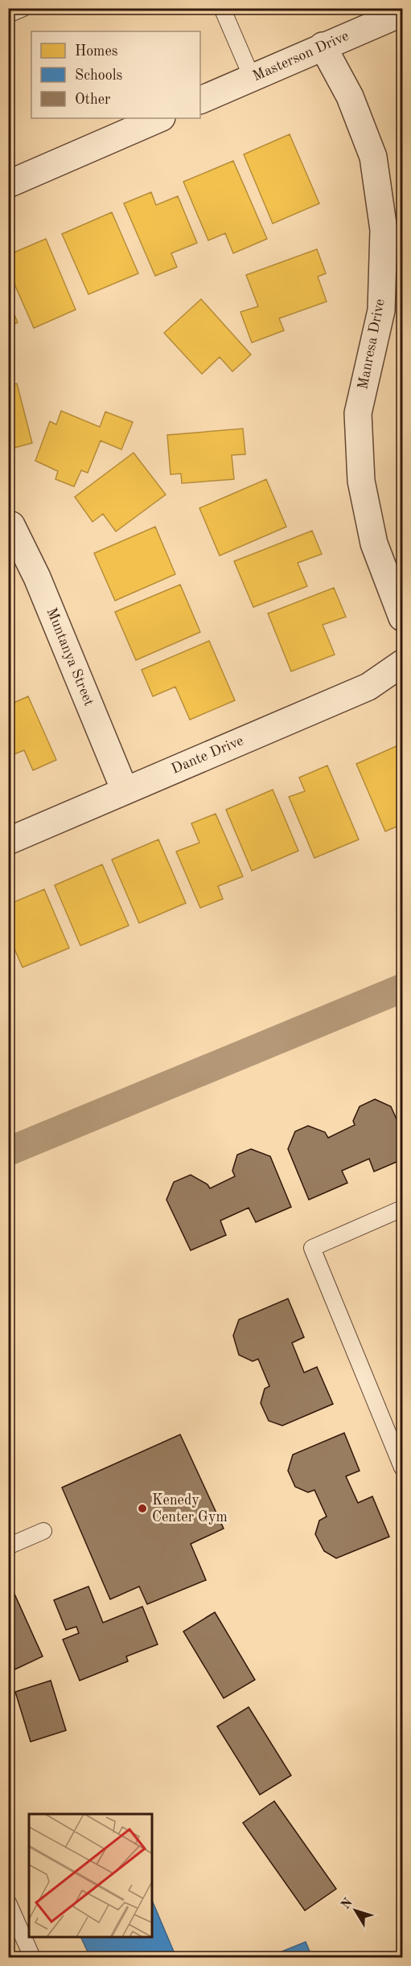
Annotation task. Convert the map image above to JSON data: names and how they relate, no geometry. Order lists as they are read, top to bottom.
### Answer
{
  "streets": {
    "street": [
      "Masterson Drive",
      "Manresa Drive",
      "Muntanya Street",
      "Dante Drive"
    ]
  },
  "crossings": [
    ["Masterson Drive", "Manresa Drive"],
    ["Muntanya Street", "Dante Drive"]
  ],
  "places": ["Kenedy Center Gym"],
  "legend": ["Homes", "Schools", "Other"],
  "north": "top left"
}
